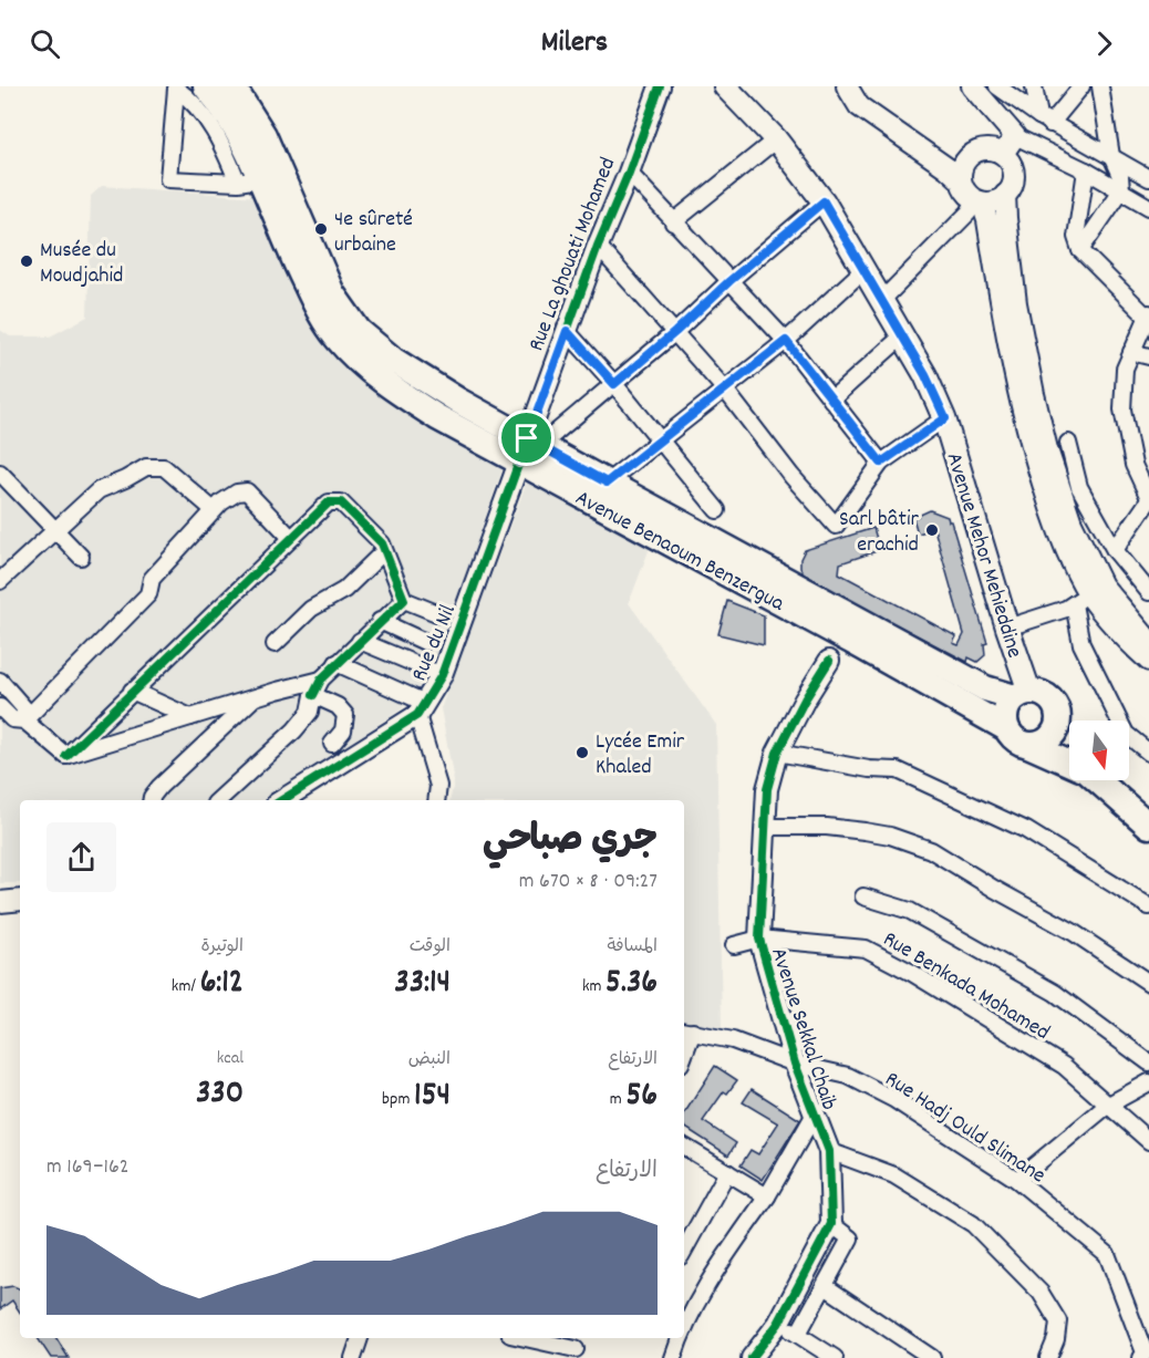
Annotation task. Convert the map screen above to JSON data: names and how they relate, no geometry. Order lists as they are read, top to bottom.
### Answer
{
  "streets": {
    "main road": ["Avenue Benaoum Benzergua", "Avenue Mehor Mehieddine"],
    "street": [
      "Rue La ghouati Mohamed",
      "Rue du Nil",
      "Rue Benkada Mohamed",
      "Avenue Sekkal Chaib",
      "Rue Hadj Ould Slimane"
    ]
  },
  "crossings": [
    ["Rue La ghouati Mohamed", "Avenue Benaoum Benzergua"],
    ["Rue La ghouati Mohamed", "Rue du Nil"],
    ["Avenue Benaoum Benzergua", "Avenue Mehor Mehieddine"],
    ["Avenue Benaoum Benzergua", "Rue du Nil"],
    ["Rue Benkada Mohamed", "Avenue Sekkal Chaib"],
    ["Avenue Sekkal Chaib", "Rue Hadj Ould Slimane"]
  ],
  "places": [
    "4e sûreté urbaine",
    "Musée du Moudjahid",
    "Sarl bâtir erachid",
    "Lycée Emir Khaled"
  ],
  "north": "bottom",
  "page": {
    "header": "Milers",
    "heading": ["جري صباحي", "09:27 · 8 × 670 m"],
    "stats": [
      ["المسافة", "5.36 km"],
      ["الوقت", "33:14"],
      ["الوتيرة", "6:12 /km"],
      ["الارتفاع", "56 m"],
      ["النبض", "154 bpm"],
      ["kcal", "330"]
    ],
    "chart": ["الارتفاع", "162–169 m"]
  }
}
